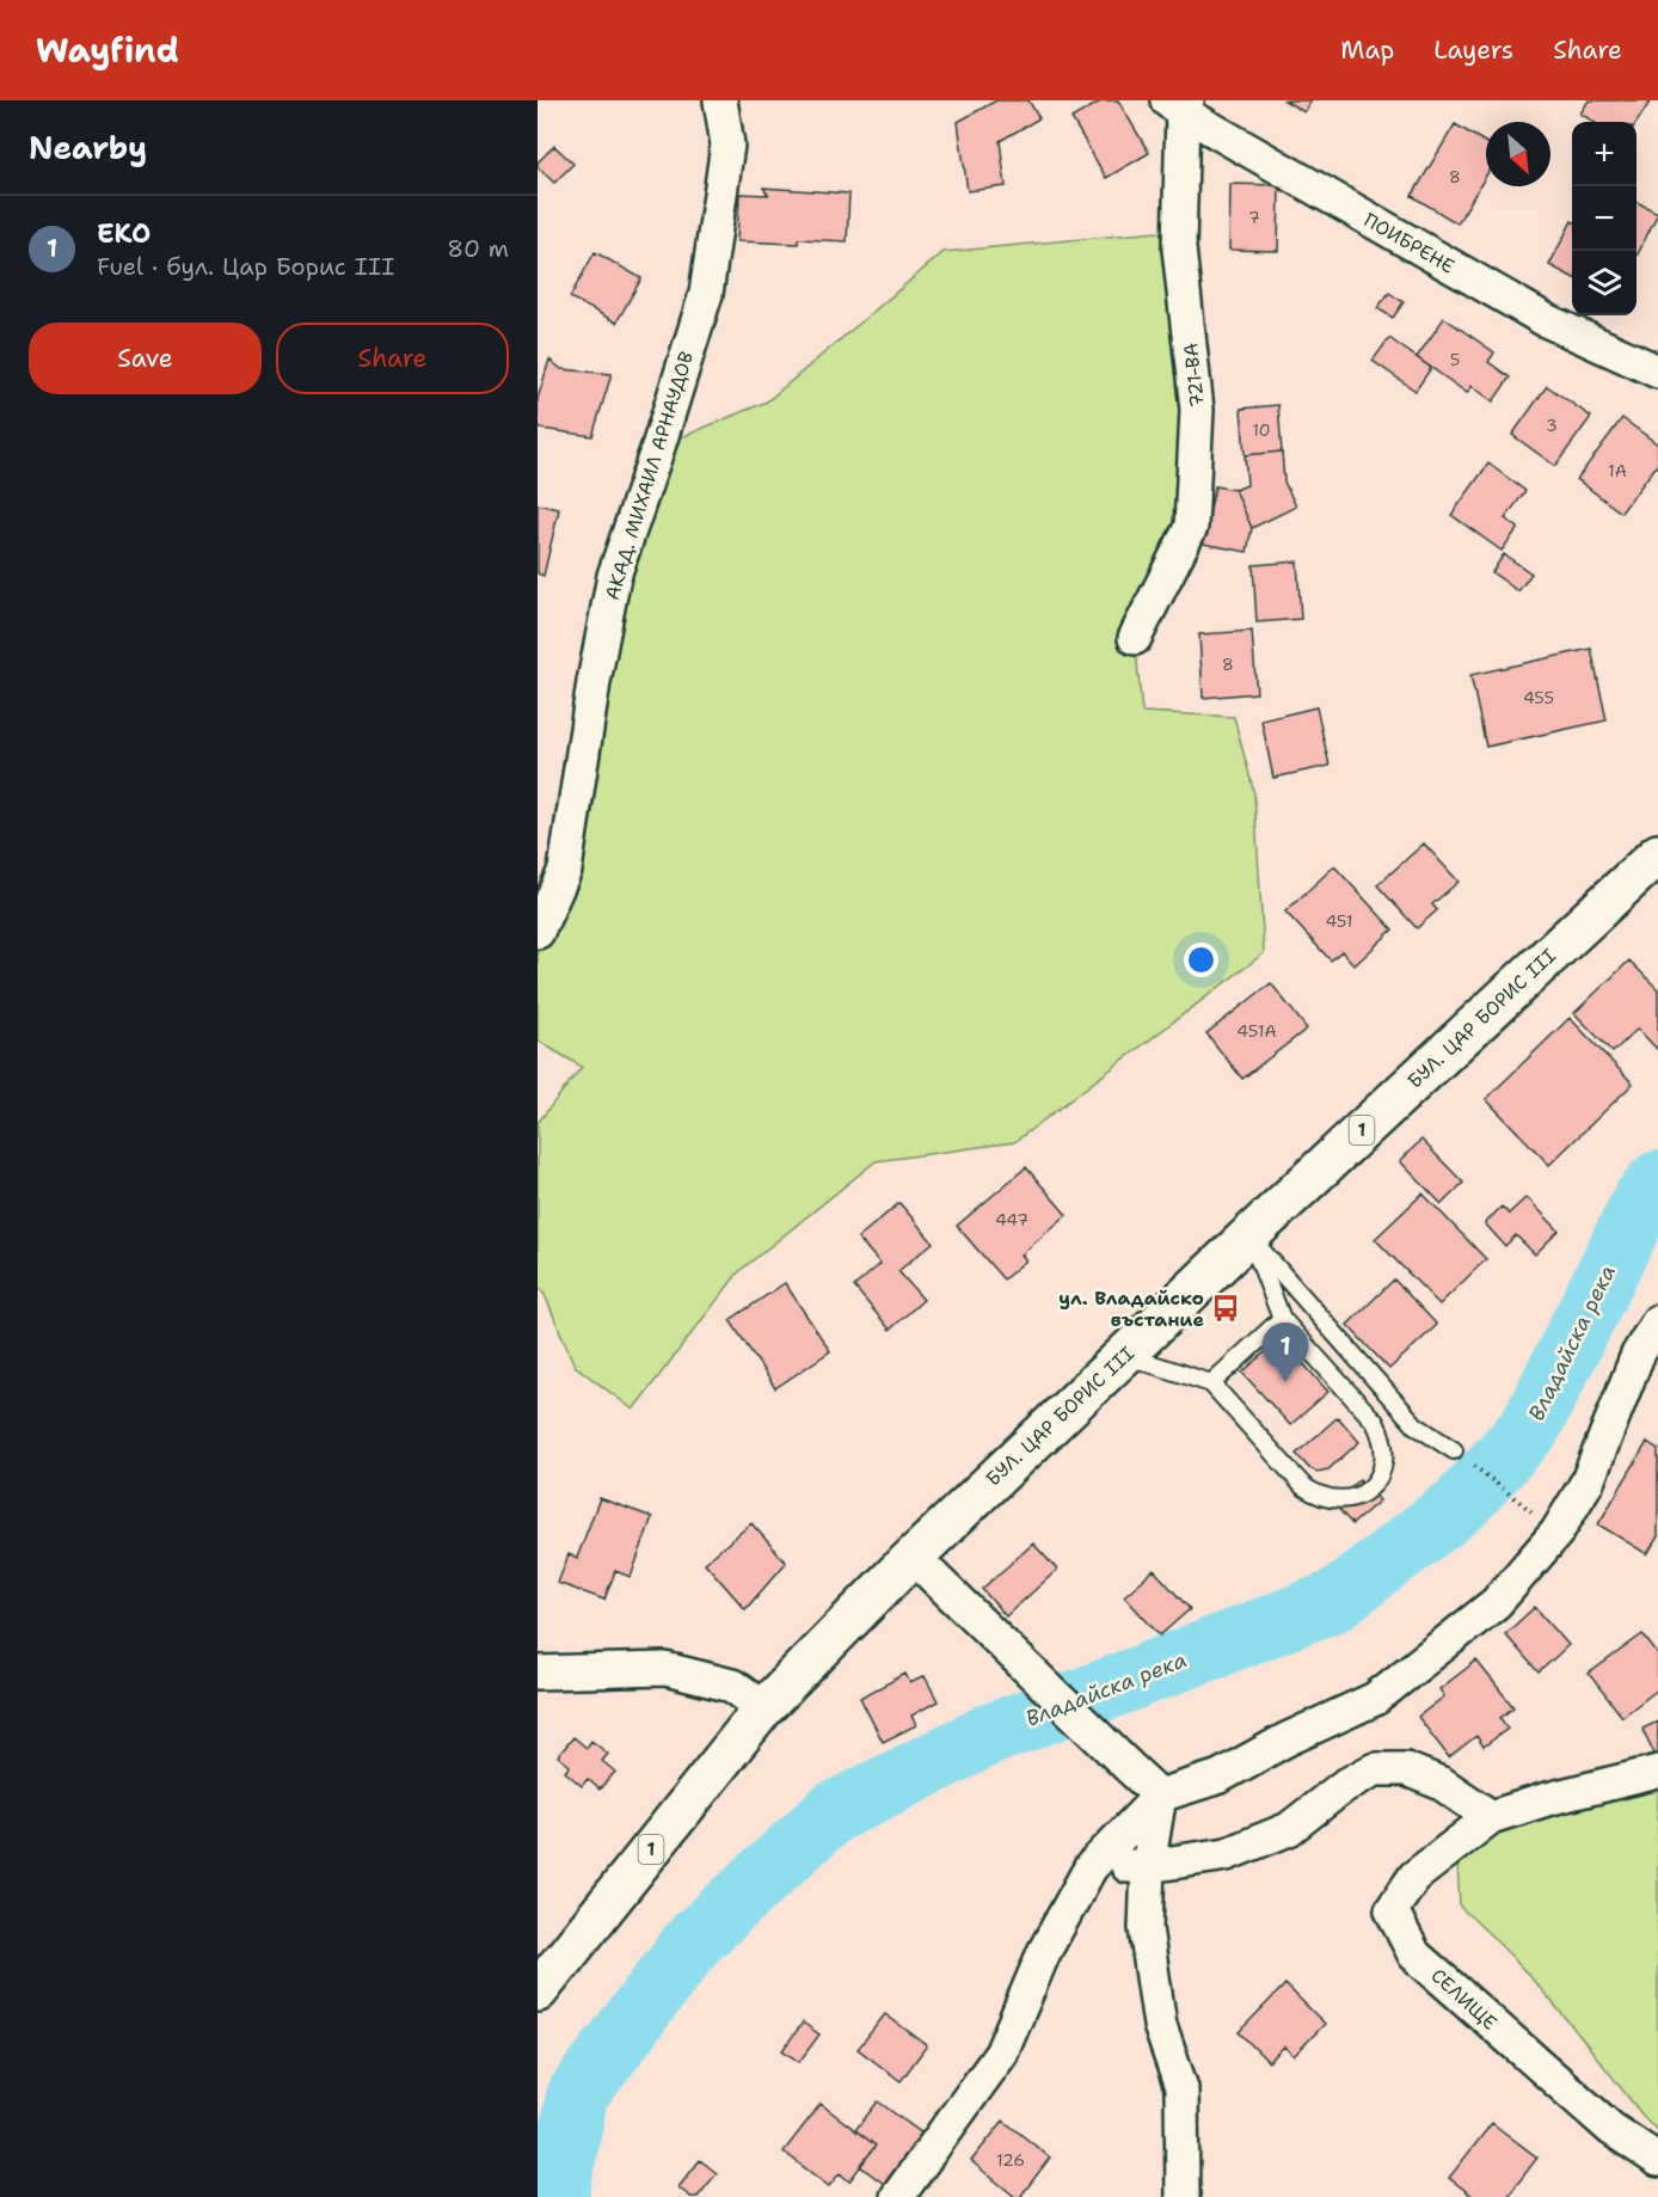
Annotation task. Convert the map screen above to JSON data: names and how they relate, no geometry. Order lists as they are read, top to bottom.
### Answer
{
  "streets": {
    "main road": ["БУЛ. ЦАР БОРИС III", "1"],
    "street": [
      "ПОИБРЕНЕ",
      "721-ВА",
      "АКАД. МИХАИЛ АРНАУДОВ",
      "СЕЛИЩЕ"
    ]
  },
  "crossings": [
    ["ПОИБРЕНЕ", "721-ВА"]
  ],
  "water": ["Владайска река"],
  "places": {
    "bus stop": ["ул. Владайско въстание"]
  },
  "house_numbers": [
    "8",
    "7",
    "5",
    "3",
    "10",
    "1А",
    "8",
    "455",
    "451",
    "451А",
    "447",
    "126"
  ],
  "north": "bottom right",
  "page": {
    "header": "Wayfind",
    "nav": ["Map", "Layers", "Share"],
    "heading": "Nearby",
    "map_buttons": ["+", "−"],
    "list": [
      {
        "mark": "1",
        "name": "EKO",
        "note": "Fuel · бул. Цар Борис III",
        "value": "80 m"
      }
    ],
    "buttons": ["Save", "Share"],
    "pins": "1"
  }
}
